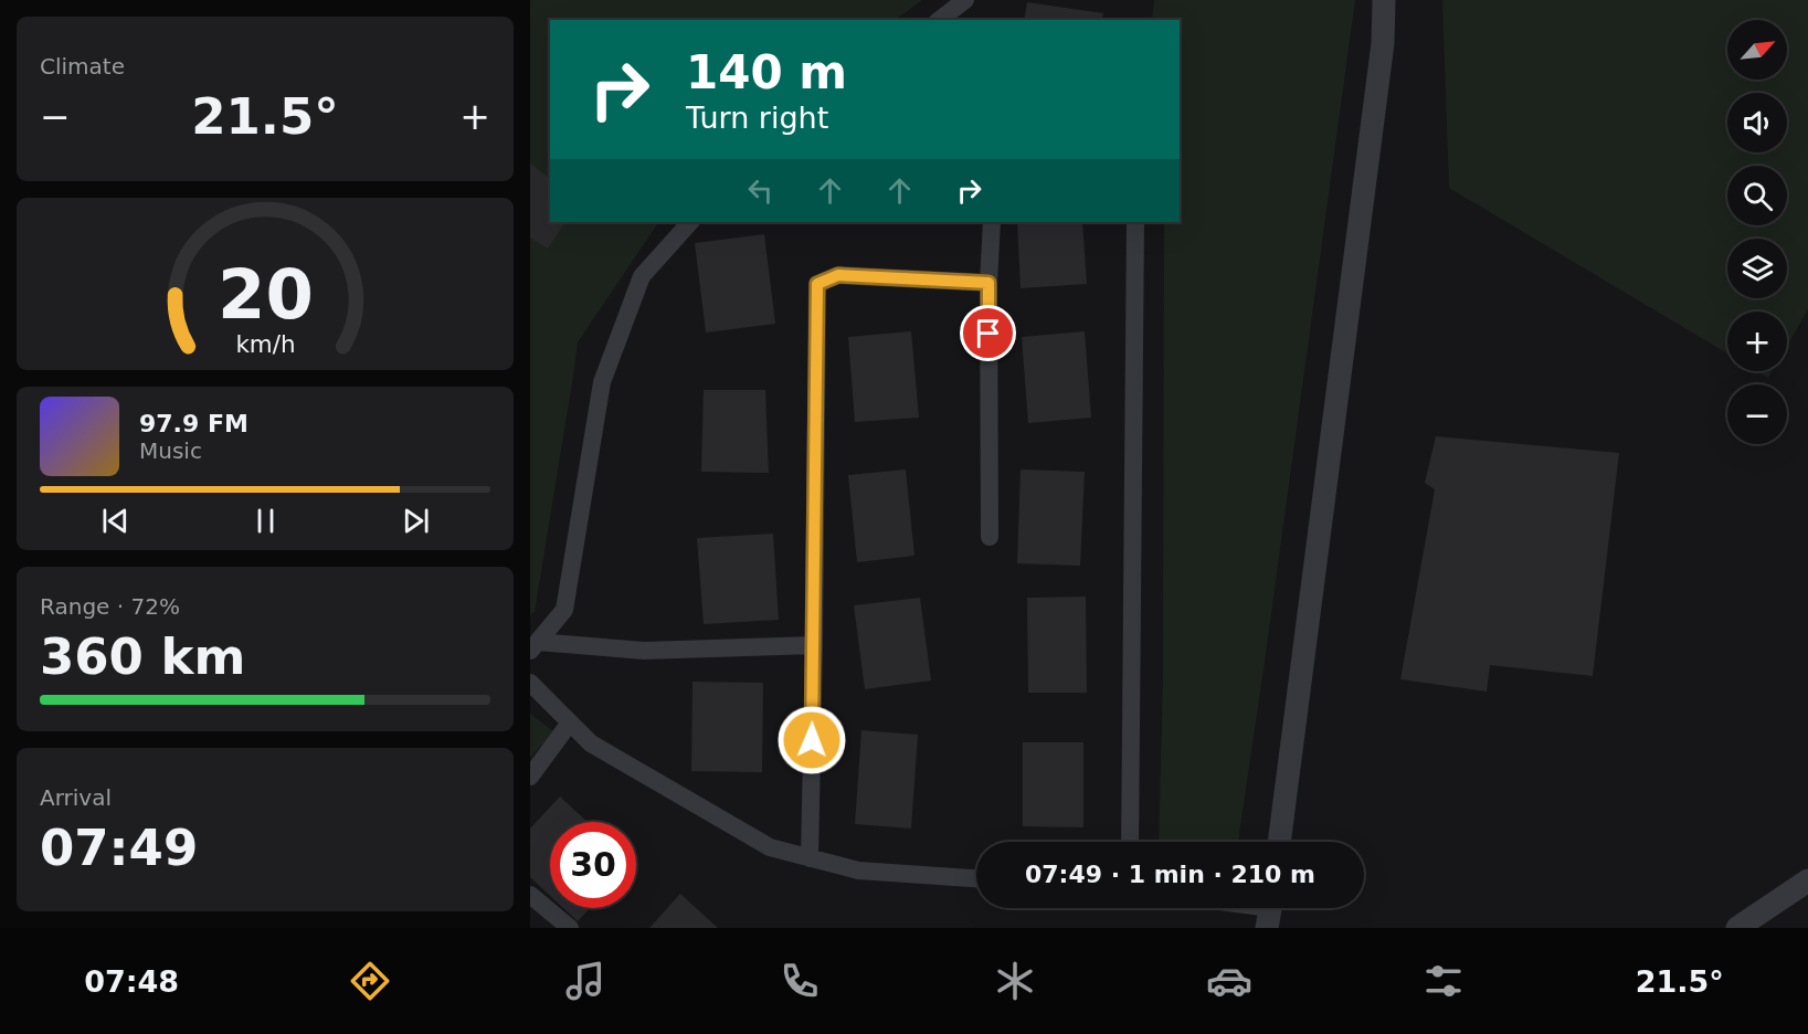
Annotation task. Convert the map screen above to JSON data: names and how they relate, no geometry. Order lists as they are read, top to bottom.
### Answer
{
  "north": "top right",
  "page": {
    "tile": [
      "Climate",
      ["Range · 72%", "360 km"],
      ["Arrival", "07:49"]
    ],
    "map_buttons": ["+", "−"],
    "turn": ["140 m", "Turn right"],
    "heat": ["−", "21.5°", "+"],
    "song": ["97.9 FM", "Music"],
    "limit": "30",
    "trip": "07:49 · 1 min · 210 m",
    "tabs": ["07:48", "21.5°"],
    "gauge": ["20", "km/h"]
  }
}
